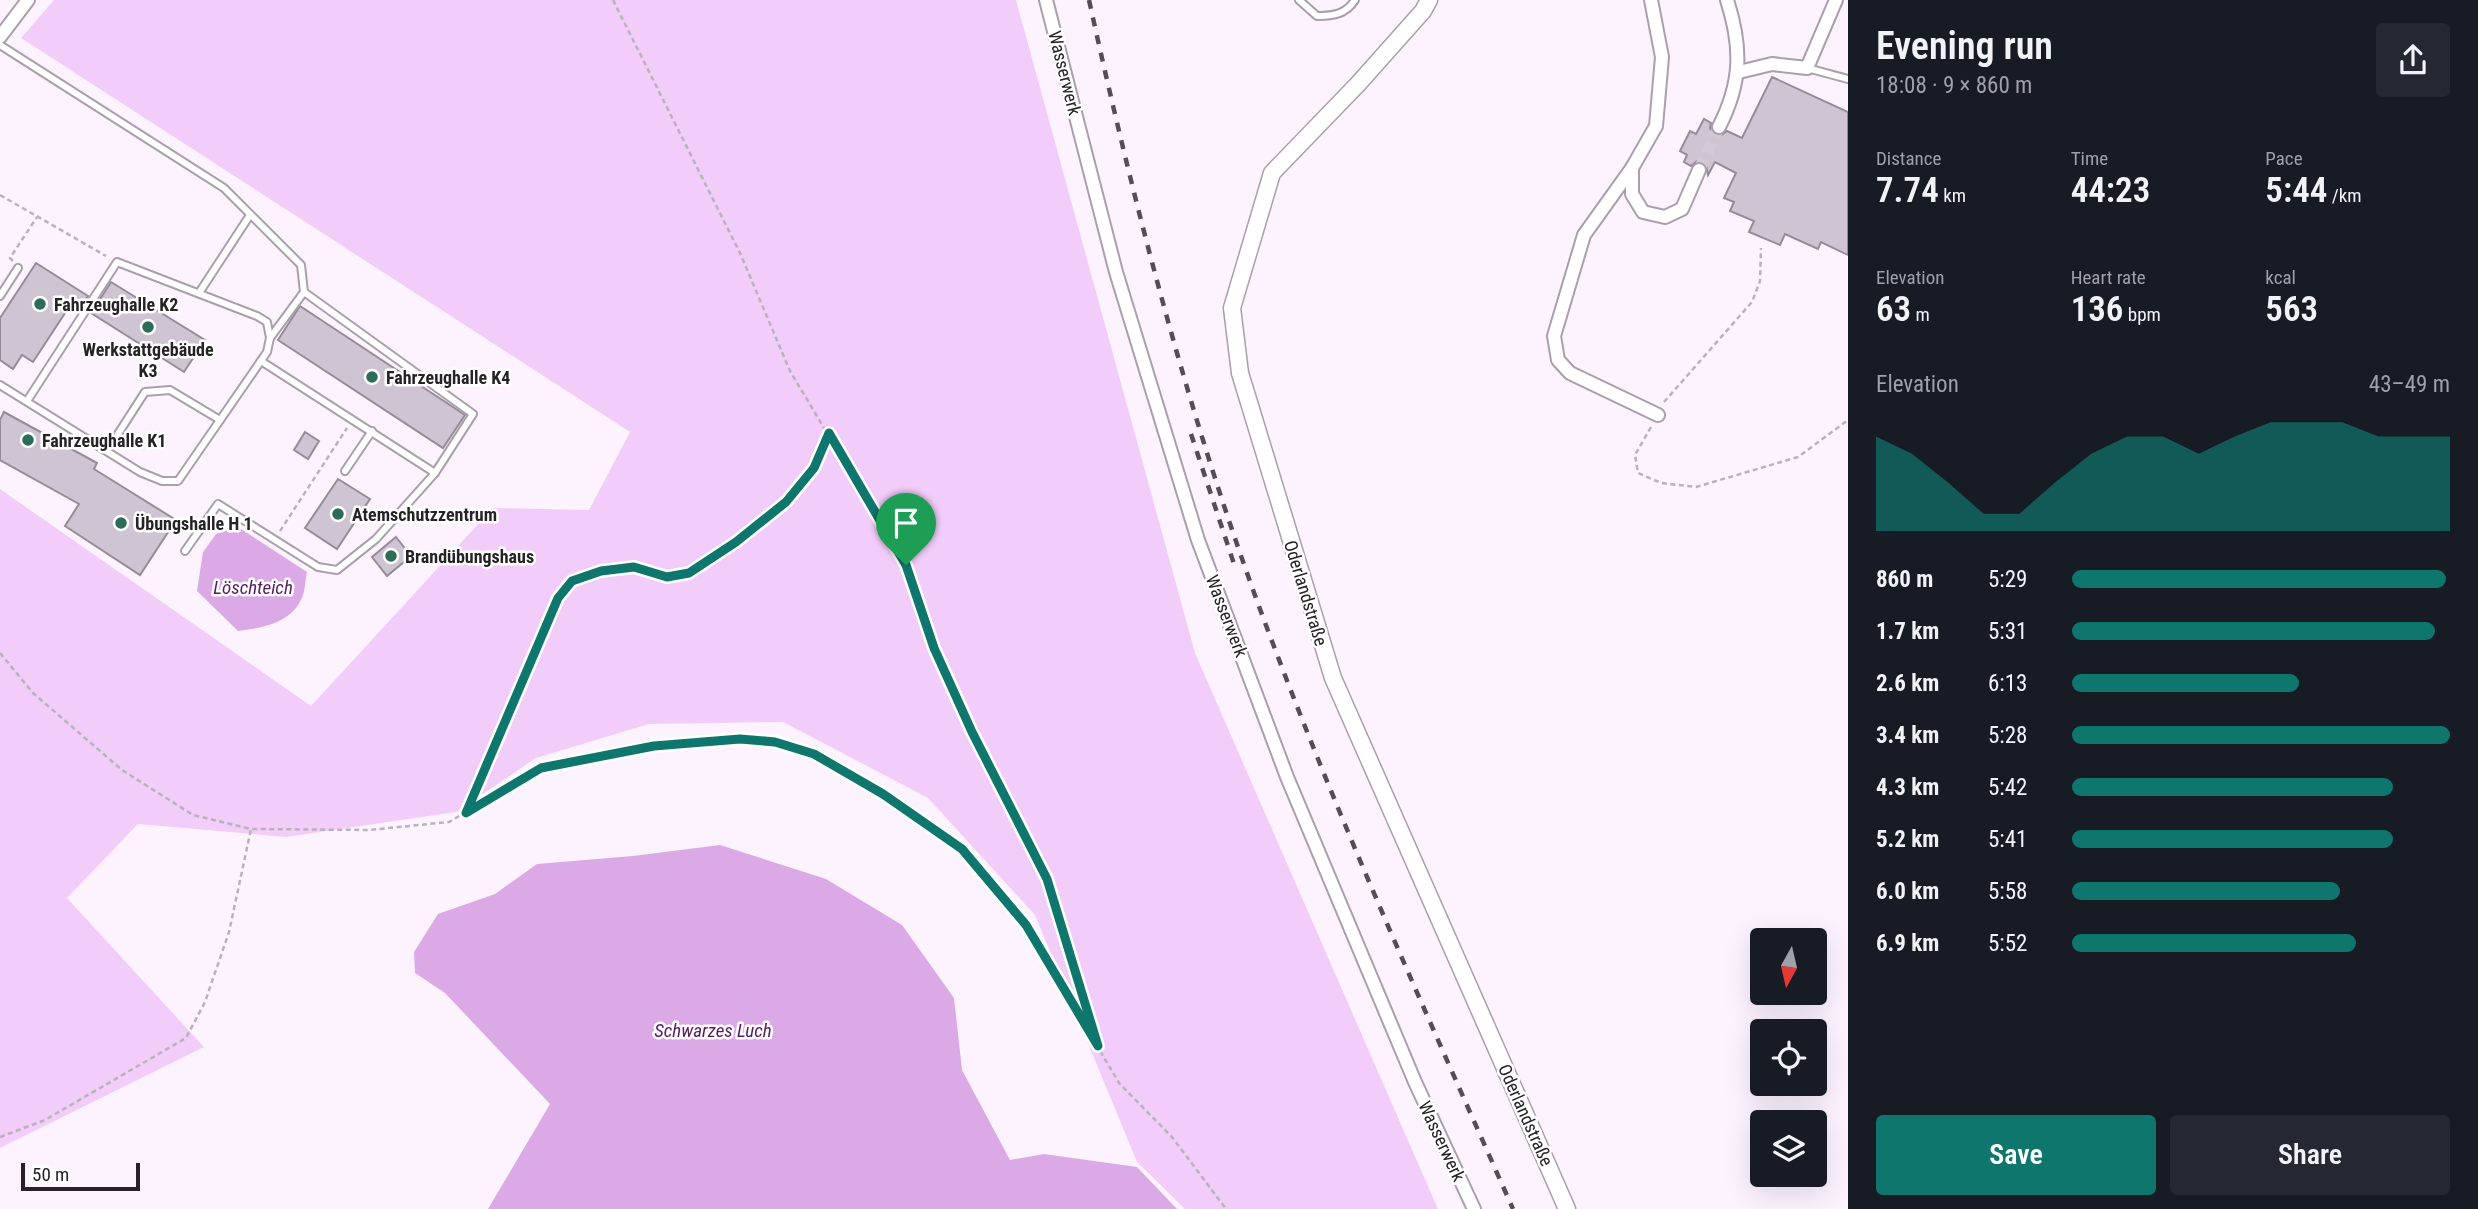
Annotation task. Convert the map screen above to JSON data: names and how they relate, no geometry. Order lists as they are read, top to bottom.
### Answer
{
  "streets": {
    "street": ["Wasserwerk", "Oderlandstraße"]
  },
  "water": ["Löschteich", "Schwarzes Luch"],
  "places": [
    "Fahrzeughalle K2",
    "Werkstattgebäude K3",
    "Fahrzeughalle K4",
    "Fahrzeughalle K1",
    "Atemschutzzentrum",
    "Übungshalle H 1",
    "Brandübungshaus"
  ],
  "scale_bar": "50 m",
  "north": "bottom",
  "page": {
    "heading": ["Evening run", "18:08 · 9 × 860 m"],
    "stats": [
      ["Distance", "7.74 km"],
      ["Time", "44:23"],
      ["Pace", "5:44 /km"],
      ["Elevation", "63 m"],
      ["Heart rate", "136 bpm"],
      ["kcal", "563"]
    ],
    "chart": ["Elevation", "43–49 m"],
    "list": [
      {
        "name": "860 m",
        "note": "5:29"
      },
      {
        "name": "1.7 km",
        "note": "5:31"
      },
      {
        "name": "2.6 km",
        "note": "6:13"
      },
      {
        "name": "3.4 km",
        "note": "5:28"
      },
      {
        "name": "4.3 km",
        "note": "5:42"
      },
      {
        "name": "5.2 km",
        "note": "5:41"
      },
      {
        "name": "6.0 km",
        "note": "5:58"
      },
      {
        "name": "6.9 km",
        "note": "5:52"
      }
    ],
    "buttons": ["Save", "Share"],
    "scale": "50 m"
  }
}
